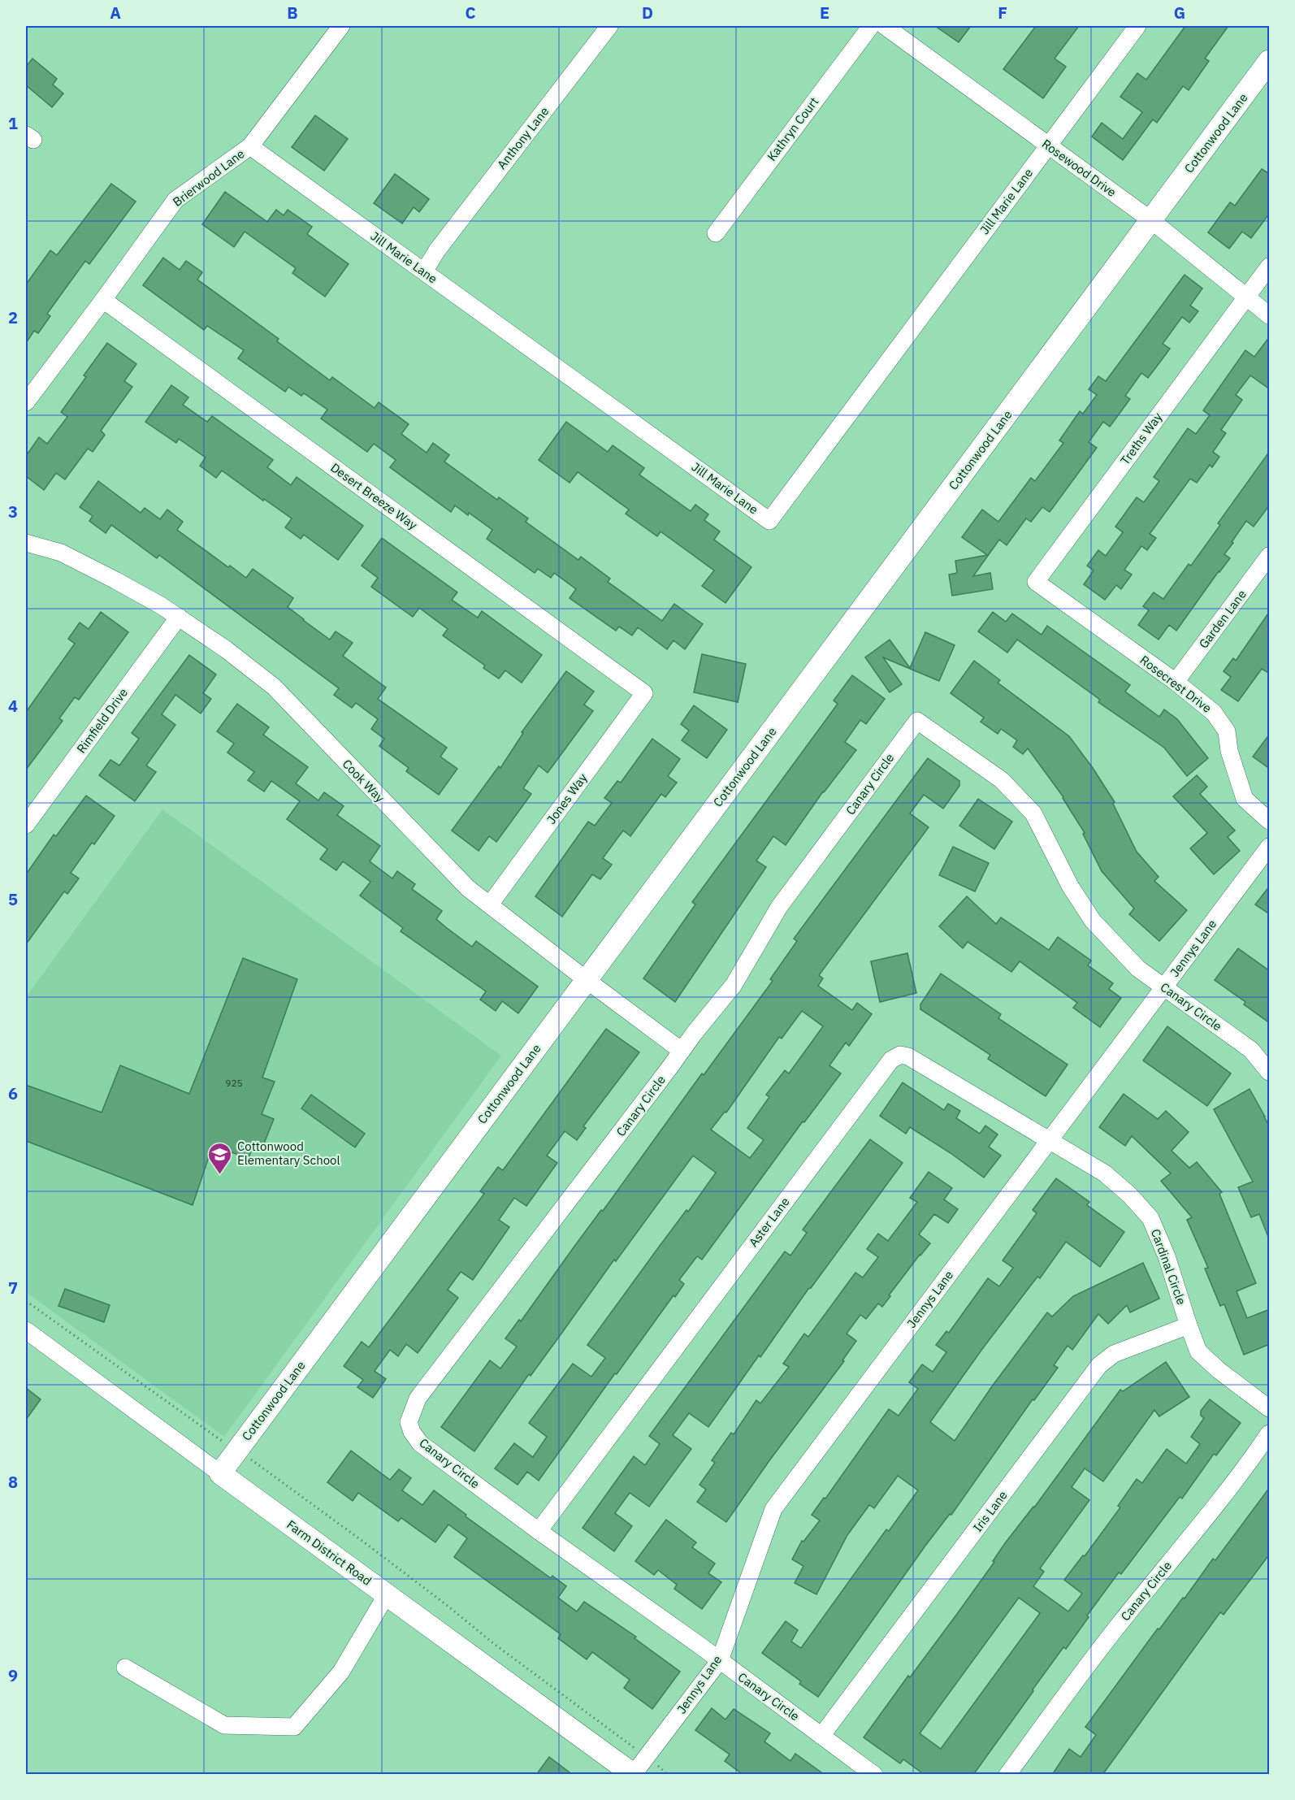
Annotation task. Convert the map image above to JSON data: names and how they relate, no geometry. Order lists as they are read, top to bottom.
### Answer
{
  "streets": {
    "main road": ["Cottonwood Lane", "Farm District Road"],
    "street": [
      "Kathryn Court",
      "Anthony Lane",
      "Rosewood Drive",
      "Brierwood Lane",
      "Jill Marie Lane",
      "Treths Way",
      "Desert Breeze Way",
      "Garden Lane",
      "Rosecrest Drive",
      "Rimfield Drive",
      "Cook Way",
      "Canary Circle",
      "Jones Way",
      "Jennys Lane",
      "Aster Lane",
      "Cardinal Circle",
      "Iris Lane"
    ]
  },
  "crossings": [
    ["Cottonwood Lane", "Rosewood Drive"],
    ["Cottonwood Lane", "Cook Way"],
    ["Cottonwood Lane", "Farm District Road"],
    ["Anthony Lane", "Jill Marie Lane"],
    ["Rosewood Drive", "Jill Marie Lane"],
    ["Rosewood Drive", "Treths Way"],
    ["Brierwood Lane", "Jill Marie Lane"],
    ["Brierwood Lane", "Desert Breeze Way"],
    ["Treths Way", "Rosecrest Drive"],
    ["Desert Breeze Way", "Jones Way"],
    ["Garden Lane", "Rosecrest Drive"],
    ["Rimfield Drive", "Cook Way"],
    ["Cook Way", "Canary Circle"],
    ["Cook Way", "Jones Way"],
    ["Canary Circle", "Jennys Lane"],
    ["Canary Circle", "Aster Lane"],
    ["Canary Circle", "Iris Lane"],
    ["Jennys Lane", "Aster Lane"],
    ["Jennys Lane", "Cardinal Circle"],
    ["Jennys Lane", "Farm District Road"],
    ["Aster Lane", "Cardinal Circle"],
    ["Cardinal Circle", "Iris Lane"]
  ],
  "places": {
    "school or university": ["Cottonwood Elementary School"]
  },
  "house_numbers": ["925"],
  "grid": {
    "columns": [
      "A",
      "B",
      "C",
      "D",
      "E",
      "F",
      "G"
    ],
    "rows": [
      "1",
      "2",
      "3",
      "4",
      "5",
      "6",
      "7",
      "8",
      "9"
    ]
  }
}
